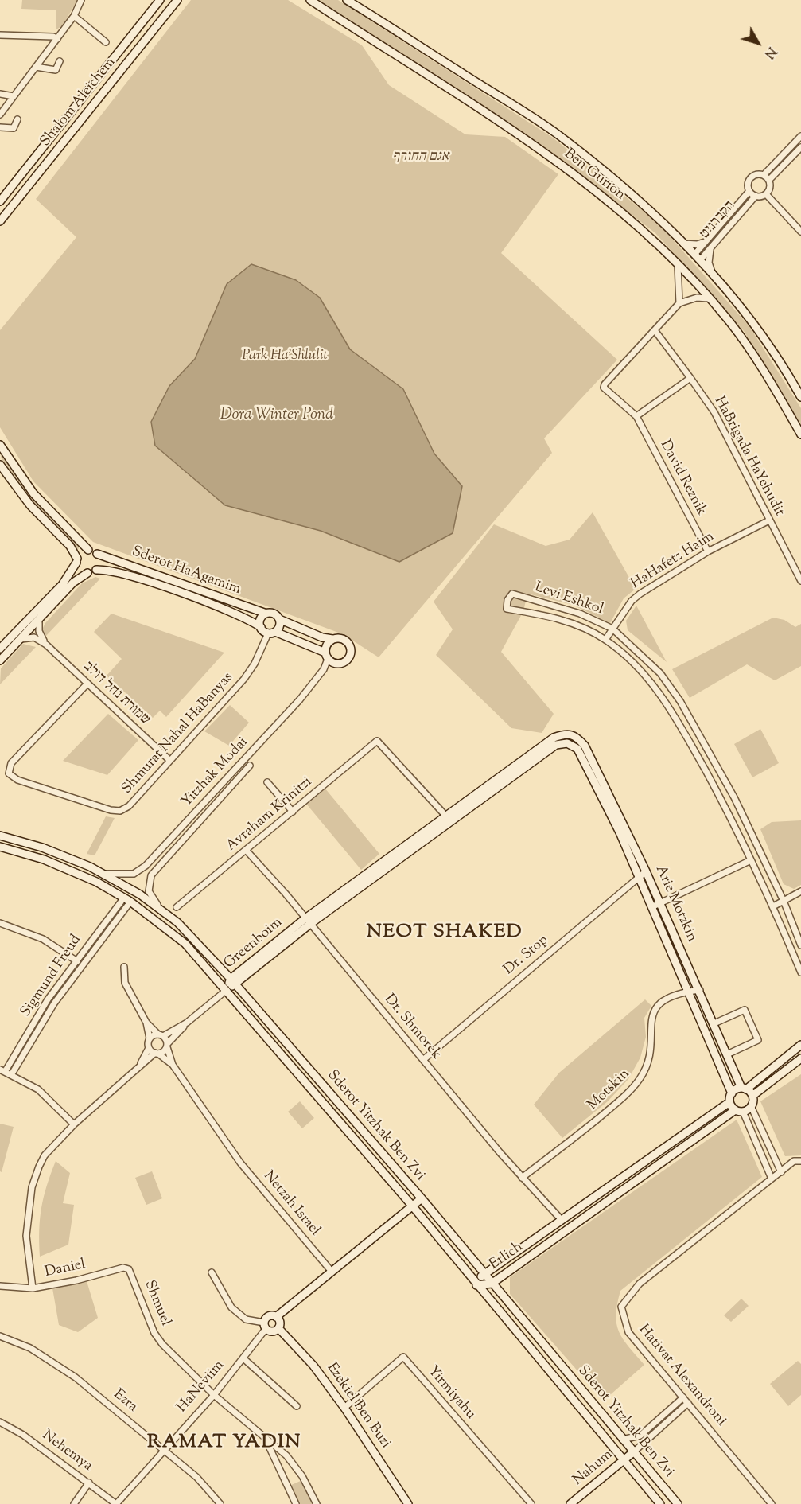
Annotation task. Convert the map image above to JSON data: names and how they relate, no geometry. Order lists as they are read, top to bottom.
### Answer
{
  "streets": {
    "street": [
      "Shalom Aleichem",
      "Ben Gurion",
      "הקברניט",
      "HaBrigada HaYehudit",
      "David Reznik",
      "HaHafetz Haim",
      "Sderot HaAgamim",
      "Levi Eshkol",
      "שמורת נחל דולב",
      "Shmurat Nahal HaBanyas",
      "Yitzhak Modai",
      "Avraham Krinitzi",
      "Arie Motzkin",
      "Greenboim",
      "Dr. Stop",
      "Sigmund Freud",
      "Dr. Shmorek",
      "Motskin",
      "Sderot Yitzhak Ben Zvi",
      "Netzah Israel",
      "Erlich",
      "Daniel",
      "Shmuel",
      "Hativat Alexandroni",
      "HaNeviim",
      "Yirmiyahu",
      "Ezra",
      "Ezekiel Ben Buzi",
      "Nehemya",
      "Nahum"
    ]
  },
  "crossings": [
    ["Ben Gurion", "הקברניט"],
    ["HaBrigada HaYehudit", "HaHafetz Haim"],
    ["David Reznik", "HaHafetz Haim"],
    ["HaHafetz Haim", "Levi Eshkol"],
    ["Sderot HaAgamim", "Shmurat Nahal HaBanyas"],
    ["שמורת נחל דולב", "Shmurat Nahal HaBanyas"],
    ["Yitzhak Modai", "Sderot Yitzhak Ben Zvi"],
    ["Avraham Krinitzi", "Greenboim"],
    ["Avraham Krinitzi", "Dr. Shmorek"],
    ["Arie Motzkin", "Greenboim"],
    ["Arie Motzkin", "Dr. Stop"],
    ["Arie Motzkin", "Motskin"],
    ["Arie Motzkin", "Erlich"],
    ["Greenboim", "Dr. Shmorek"],
    ["Greenboim", "Sderot Yitzhak Ben Zvi"],
    ["Dr. Stop", "Dr. Shmorek"],
    ["Sigmund Freud", "Sderot Yitzhak Ben Zvi"],
    ["Dr. Shmorek", "Motskin"],
    ["Dr. Shmorek", "Erlich"],
    ["Sderot Yitzhak Ben Zvi", "Erlich"],
    ["Sderot Yitzhak Ben Zvi", "Nahum"],
    ["Daniel", "Shmuel"],
    ["Shmuel", "HaNeviim"],
    ["HaNeviim", "Ezra"],
    ["HaNeviim", "Ezekiel Ben Buzi"],
    ["HaNeviim", "Nehemya"],
    ["Yirmiyahu", "Ezekiel Ben Buzi"]
  ],
  "districts": ["NEOT SHAKED", "RAMAT YADIN"],
  "water": ["Dora Winter Pond"],
  "parks": ["אגם החורף", "Park Ha'Shlulit"],
  "north": "bottom right"
}
